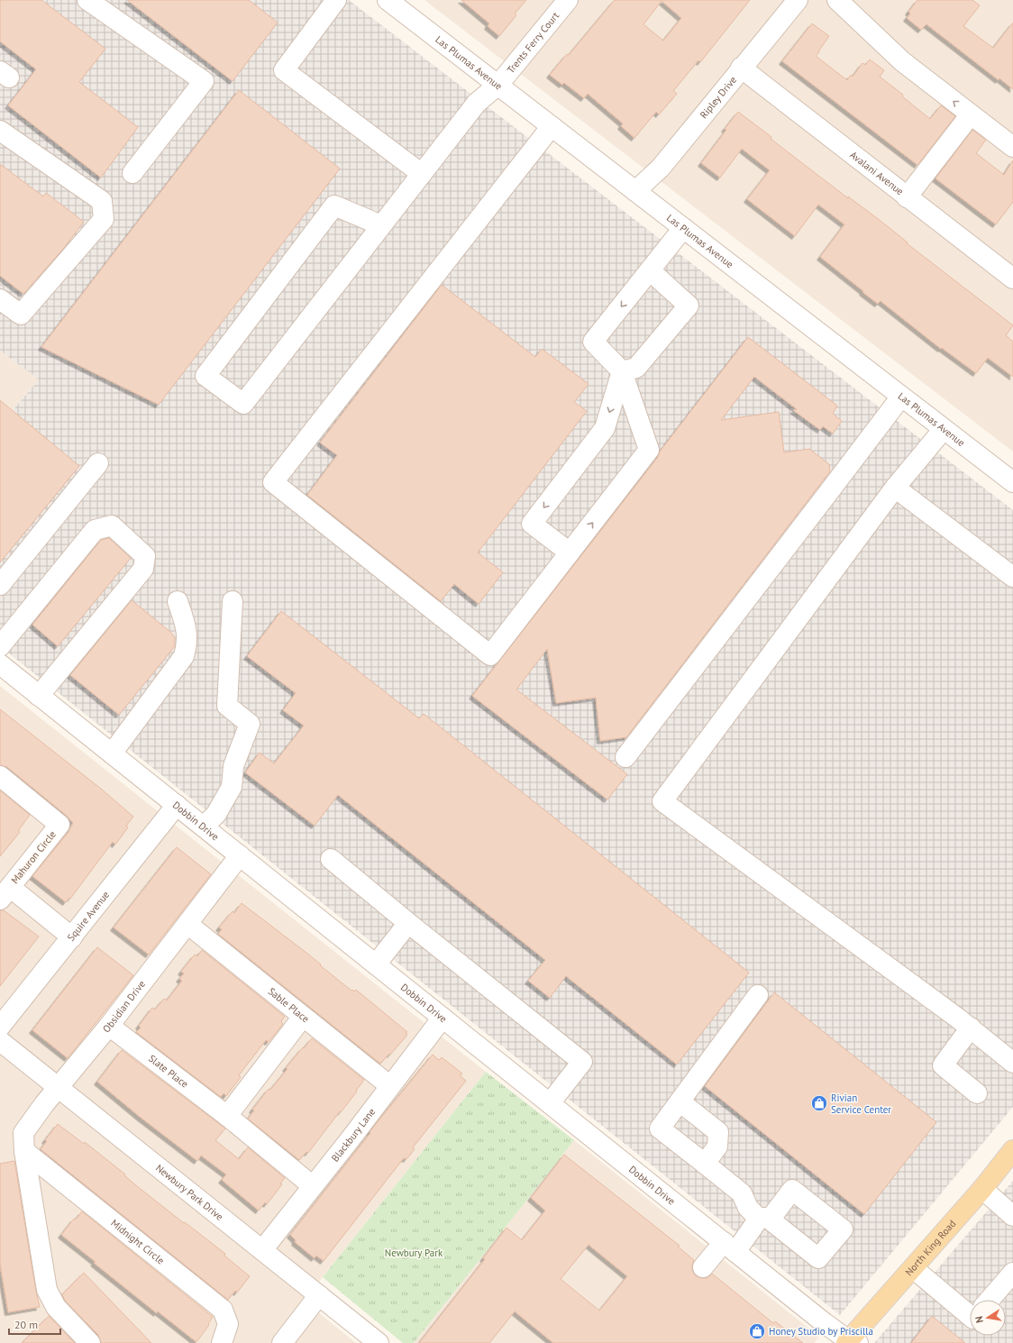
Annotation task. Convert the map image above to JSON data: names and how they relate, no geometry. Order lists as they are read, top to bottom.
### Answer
{
  "streets": {
    "main road": ["North King Road"],
    "street": [
      "Trents Ferry Court",
      "Las Plumas Avenue",
      "Ripley Drive",
      "Avalani Avenue",
      "Dobbin Drive",
      "Mahuron Circle",
      "Squire Avenue",
      "Sable Place",
      "Obsidian Drive",
      "Slate Place",
      "Blackbury Lane",
      "Newbury Park Drive",
      "Midnight Circle"
    ]
  },
  "crossings": [
    ["Trents Ferry Court", "Las Plumas Avenue"],
    ["Las Plumas Avenue", "Ripley Drive"],
    ["Ripley Drive", "Avalani Avenue"],
    ["Dobbin Drive", "Squire Avenue"],
    ["Dobbin Drive", "Obsidian Drive"],
    ["Dobbin Drive", "Blackbury Lane"],
    ["Dobbin Drive", "North King Road"],
    ["Sable Place", "Obsidian Drive"],
    ["Sable Place", "Blackbury Lane"],
    ["Obsidian Drive", "Slate Place"],
    ["Obsidian Drive", "Newbury Park Drive"],
    ["Slate Place", "Blackbury Lane"],
    ["Blackbury Lane", "Newbury Park Drive"]
  ],
  "parks": ["Newbury Park"],
  "places": {
    "shop": ["Rivian Service Center", "Honey Studio by Priscilla"]
  },
  "scale_bar": "20 m",
  "north": "left"
}
